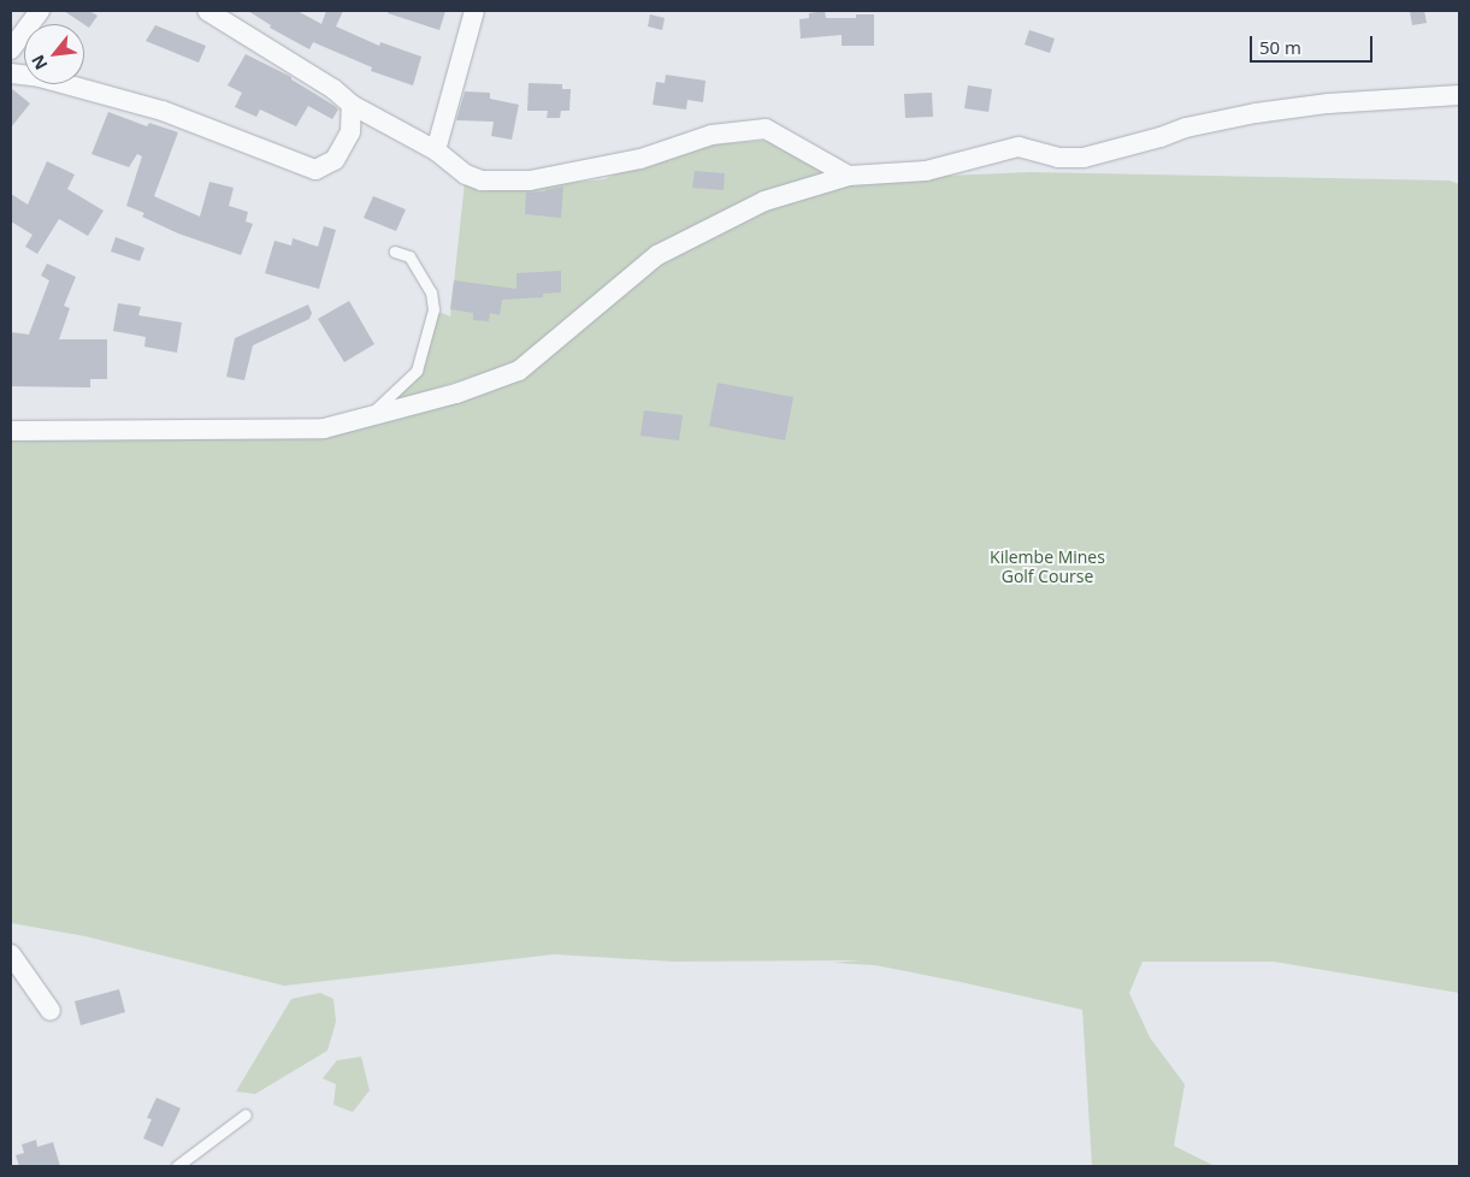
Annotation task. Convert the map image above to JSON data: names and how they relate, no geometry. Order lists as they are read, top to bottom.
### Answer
{
  "parks": ["Kilembe Mines Golf Course"],
  "scale_bar": "50 m",
  "north": "bottom left"
}
